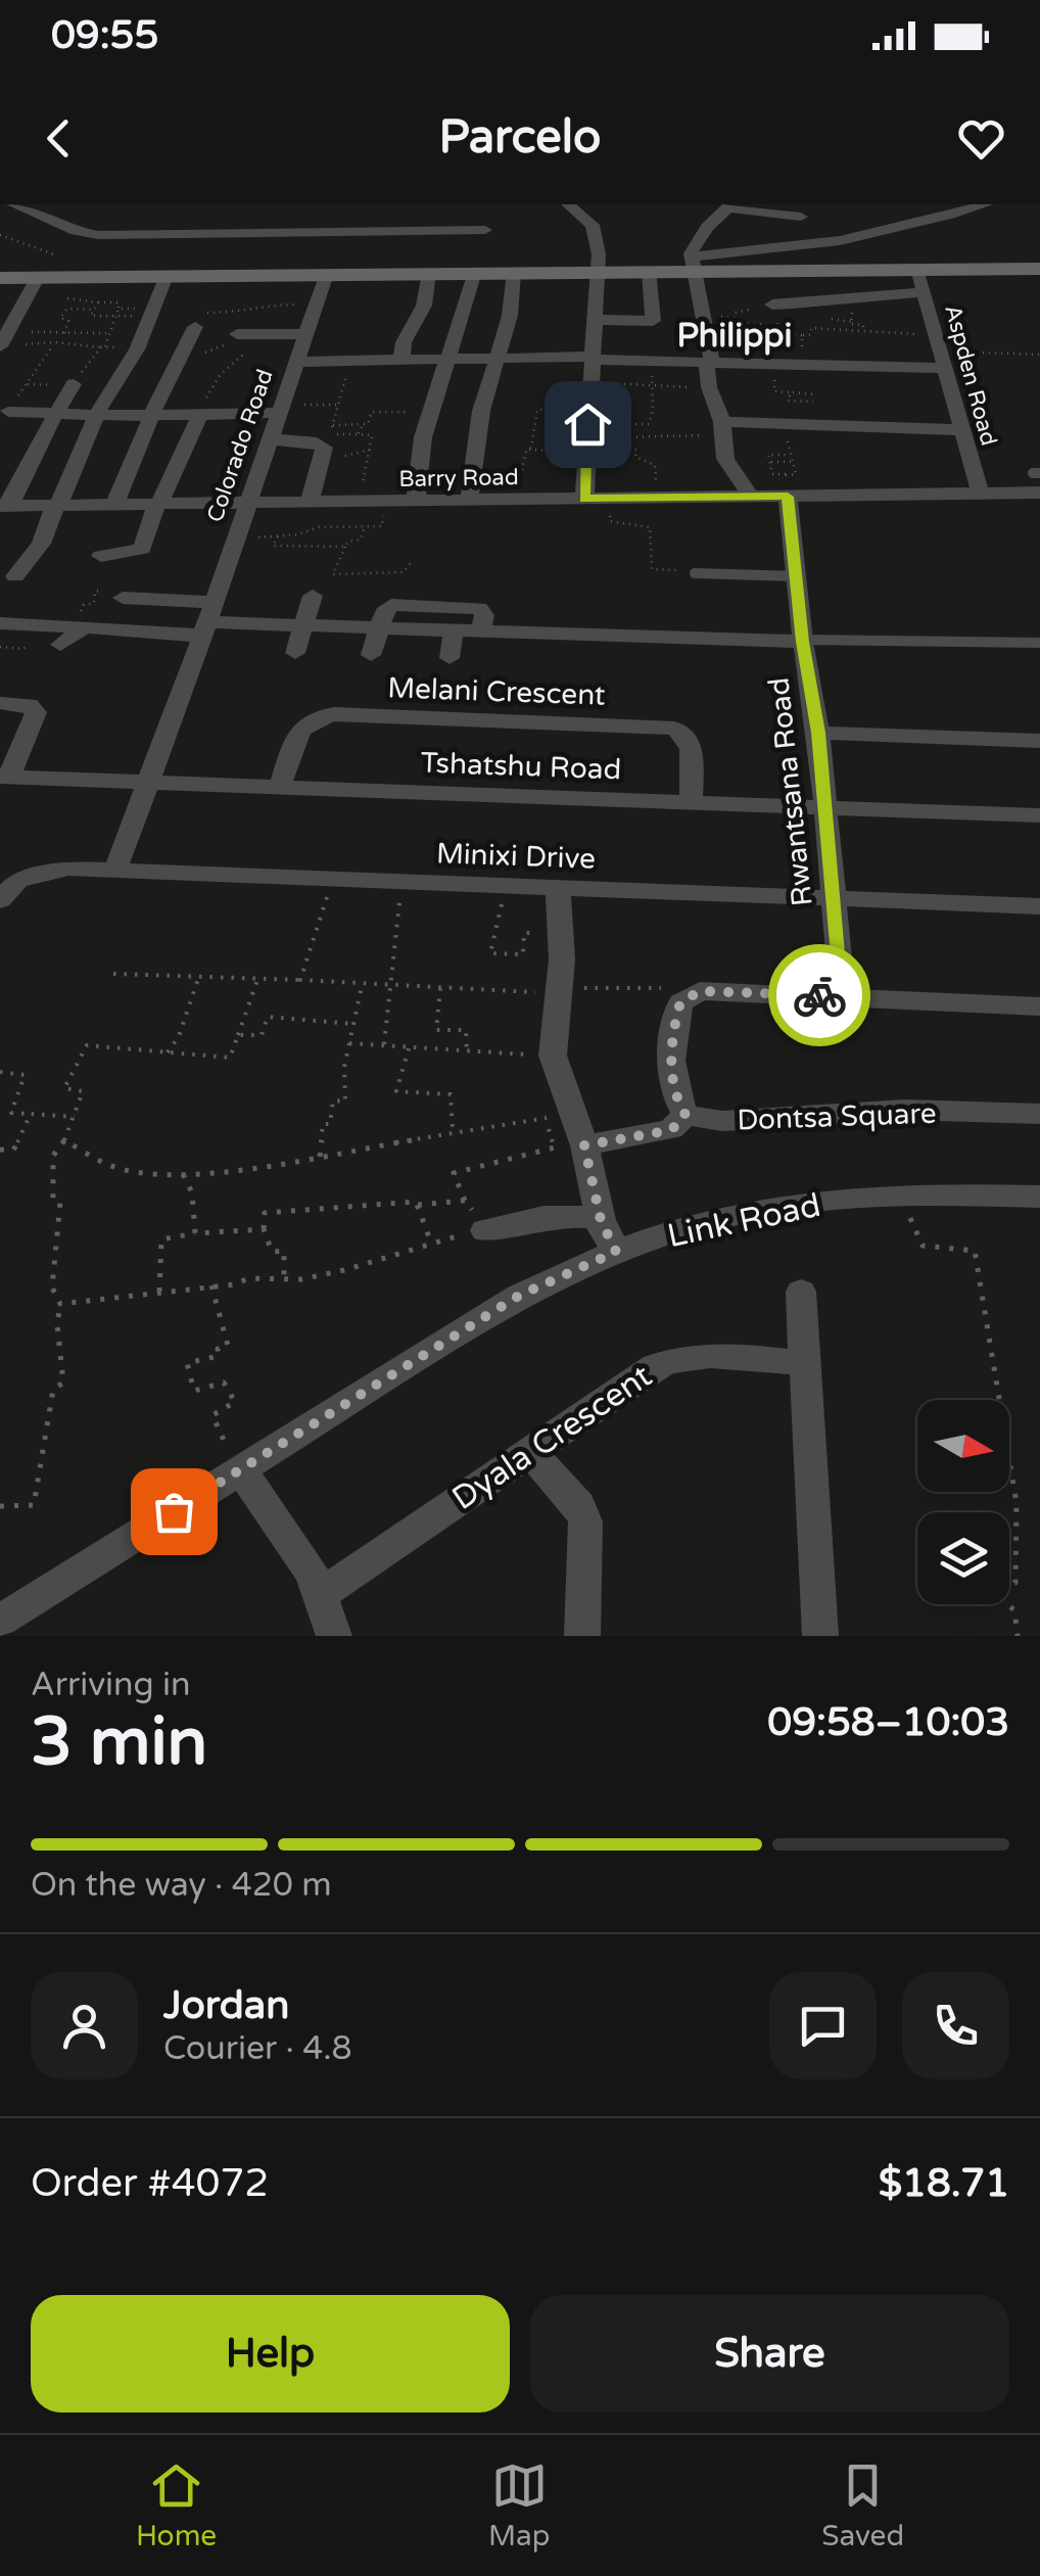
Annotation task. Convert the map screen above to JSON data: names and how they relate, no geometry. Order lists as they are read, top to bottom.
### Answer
{
  "streets": {
    "street": [
      "Aspden Road",
      "Colorado Road",
      "Barry Road",
      "Melani Crescent",
      "Tshatshu Road",
      "Rwantsana Road",
      "Minixi Drive",
      "Dontsa Square",
      "Link Road",
      "Dyala Crescent"
    ]
  },
  "crossings": [
    ["Aspden Road", "Barry Road"],
    ["Colorado Road", "Barry Road"],
    ["Colorado Road", "Tshatshu Road"],
    ["Colorado Road", "Minixi Drive"],
    ["Barry Road", "Rwantsana Road"],
    ["Melani Crescent", "Tshatshu Road"],
    ["Tshatshu Road", "Rwantsana Road"],
    ["Rwantsana Road", "Minixi Drive"]
  ],
  "districts": ["Philippi"],
  "north": "right",
  "page": {
    "status": "09:55",
    "header": "Parcelo",
    "heading": ["3 min", "Arriving in", "09:58–10:03"],
    "panel": [
      "Jordan",
      "Courier · 4.8",
      "Order #4072",
      "$18.71"
    ],
    "bar": "On the way · 420 m",
    "buttons": ["Help", "Share"],
    "tabs": ["Home", "Map", "Saved"]
  }
}
